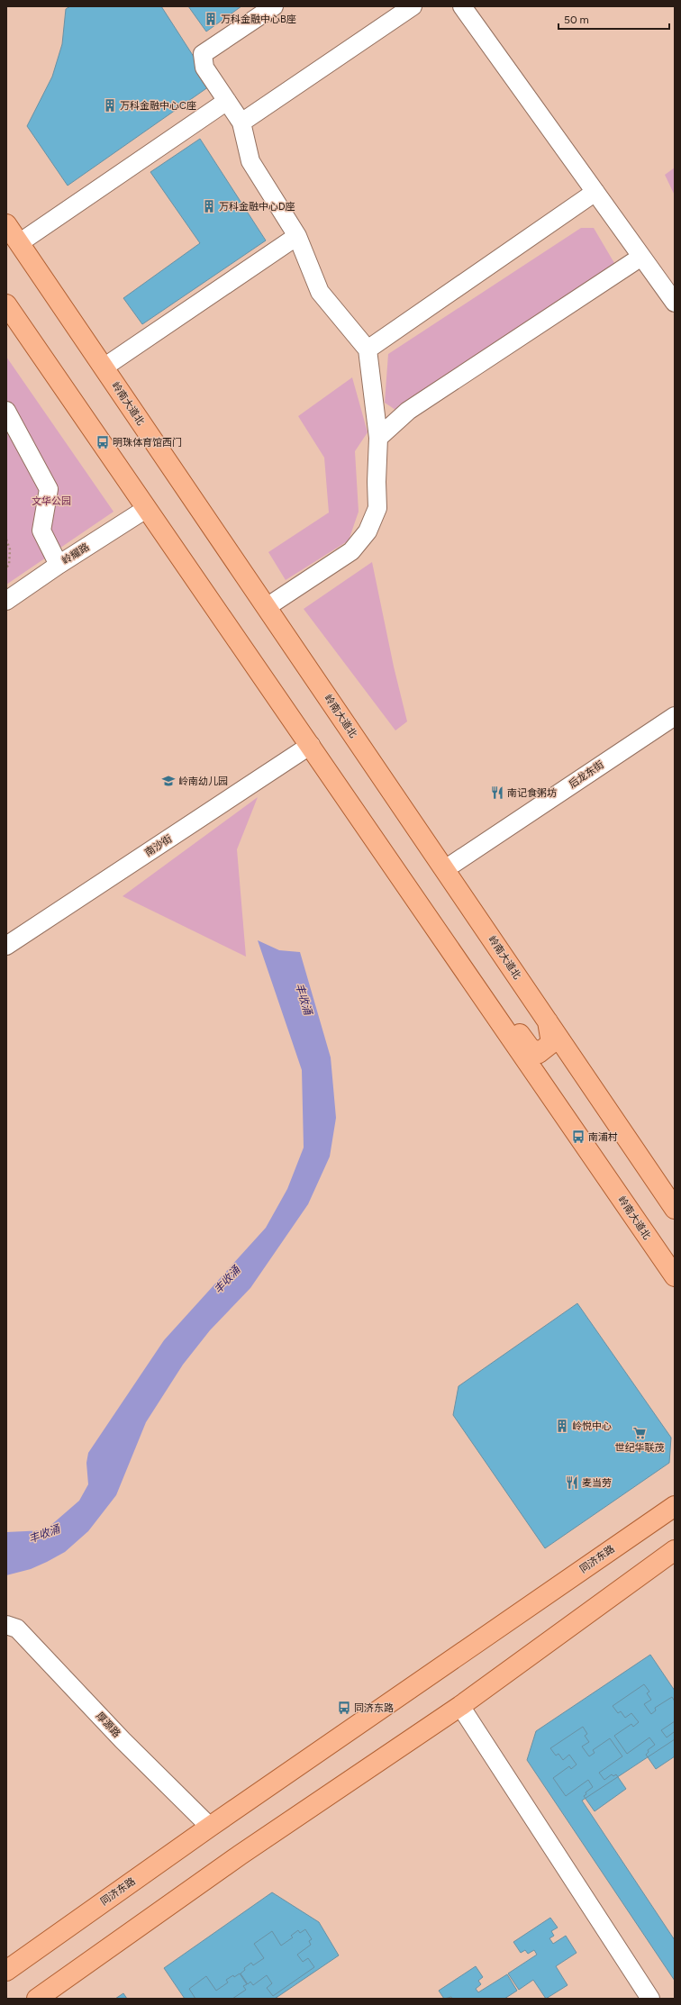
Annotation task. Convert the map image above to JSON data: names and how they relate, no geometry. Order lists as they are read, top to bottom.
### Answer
{
  "streets": {
    "main road": ["岭南大道北", "同济东路"],
    "street": [
      "岭耀路",
      "后龙东街",
      "南沙街",
      "厚源路"
    ]
  },
  "crossings": [
    ["岭南大道北", "岭耀路"],
    ["岭南大道北", "后龙东街"],
    ["岭南大道北", "南沙街"],
    ["同济东路", "厚源路"]
  ],
  "water": ["丰收涌"],
  "parks": ["文华公园"],
  "places": {
    "building": [
      "万科金融中心B座",
      "万科金融中心C座",
      "万科金融中心D座",
      "岭悦中心"
    ],
    "bus stop": ["明珠体育馆西门", "南浦村", "同济东路"],
    "school or university": ["岭南幼儿园"],
    "restaurant": ["南记食粥坊", "麦当劳"],
    "supermarket": ["世纪华联茂"]
  },
  "scale_bar": "50 m"
}
